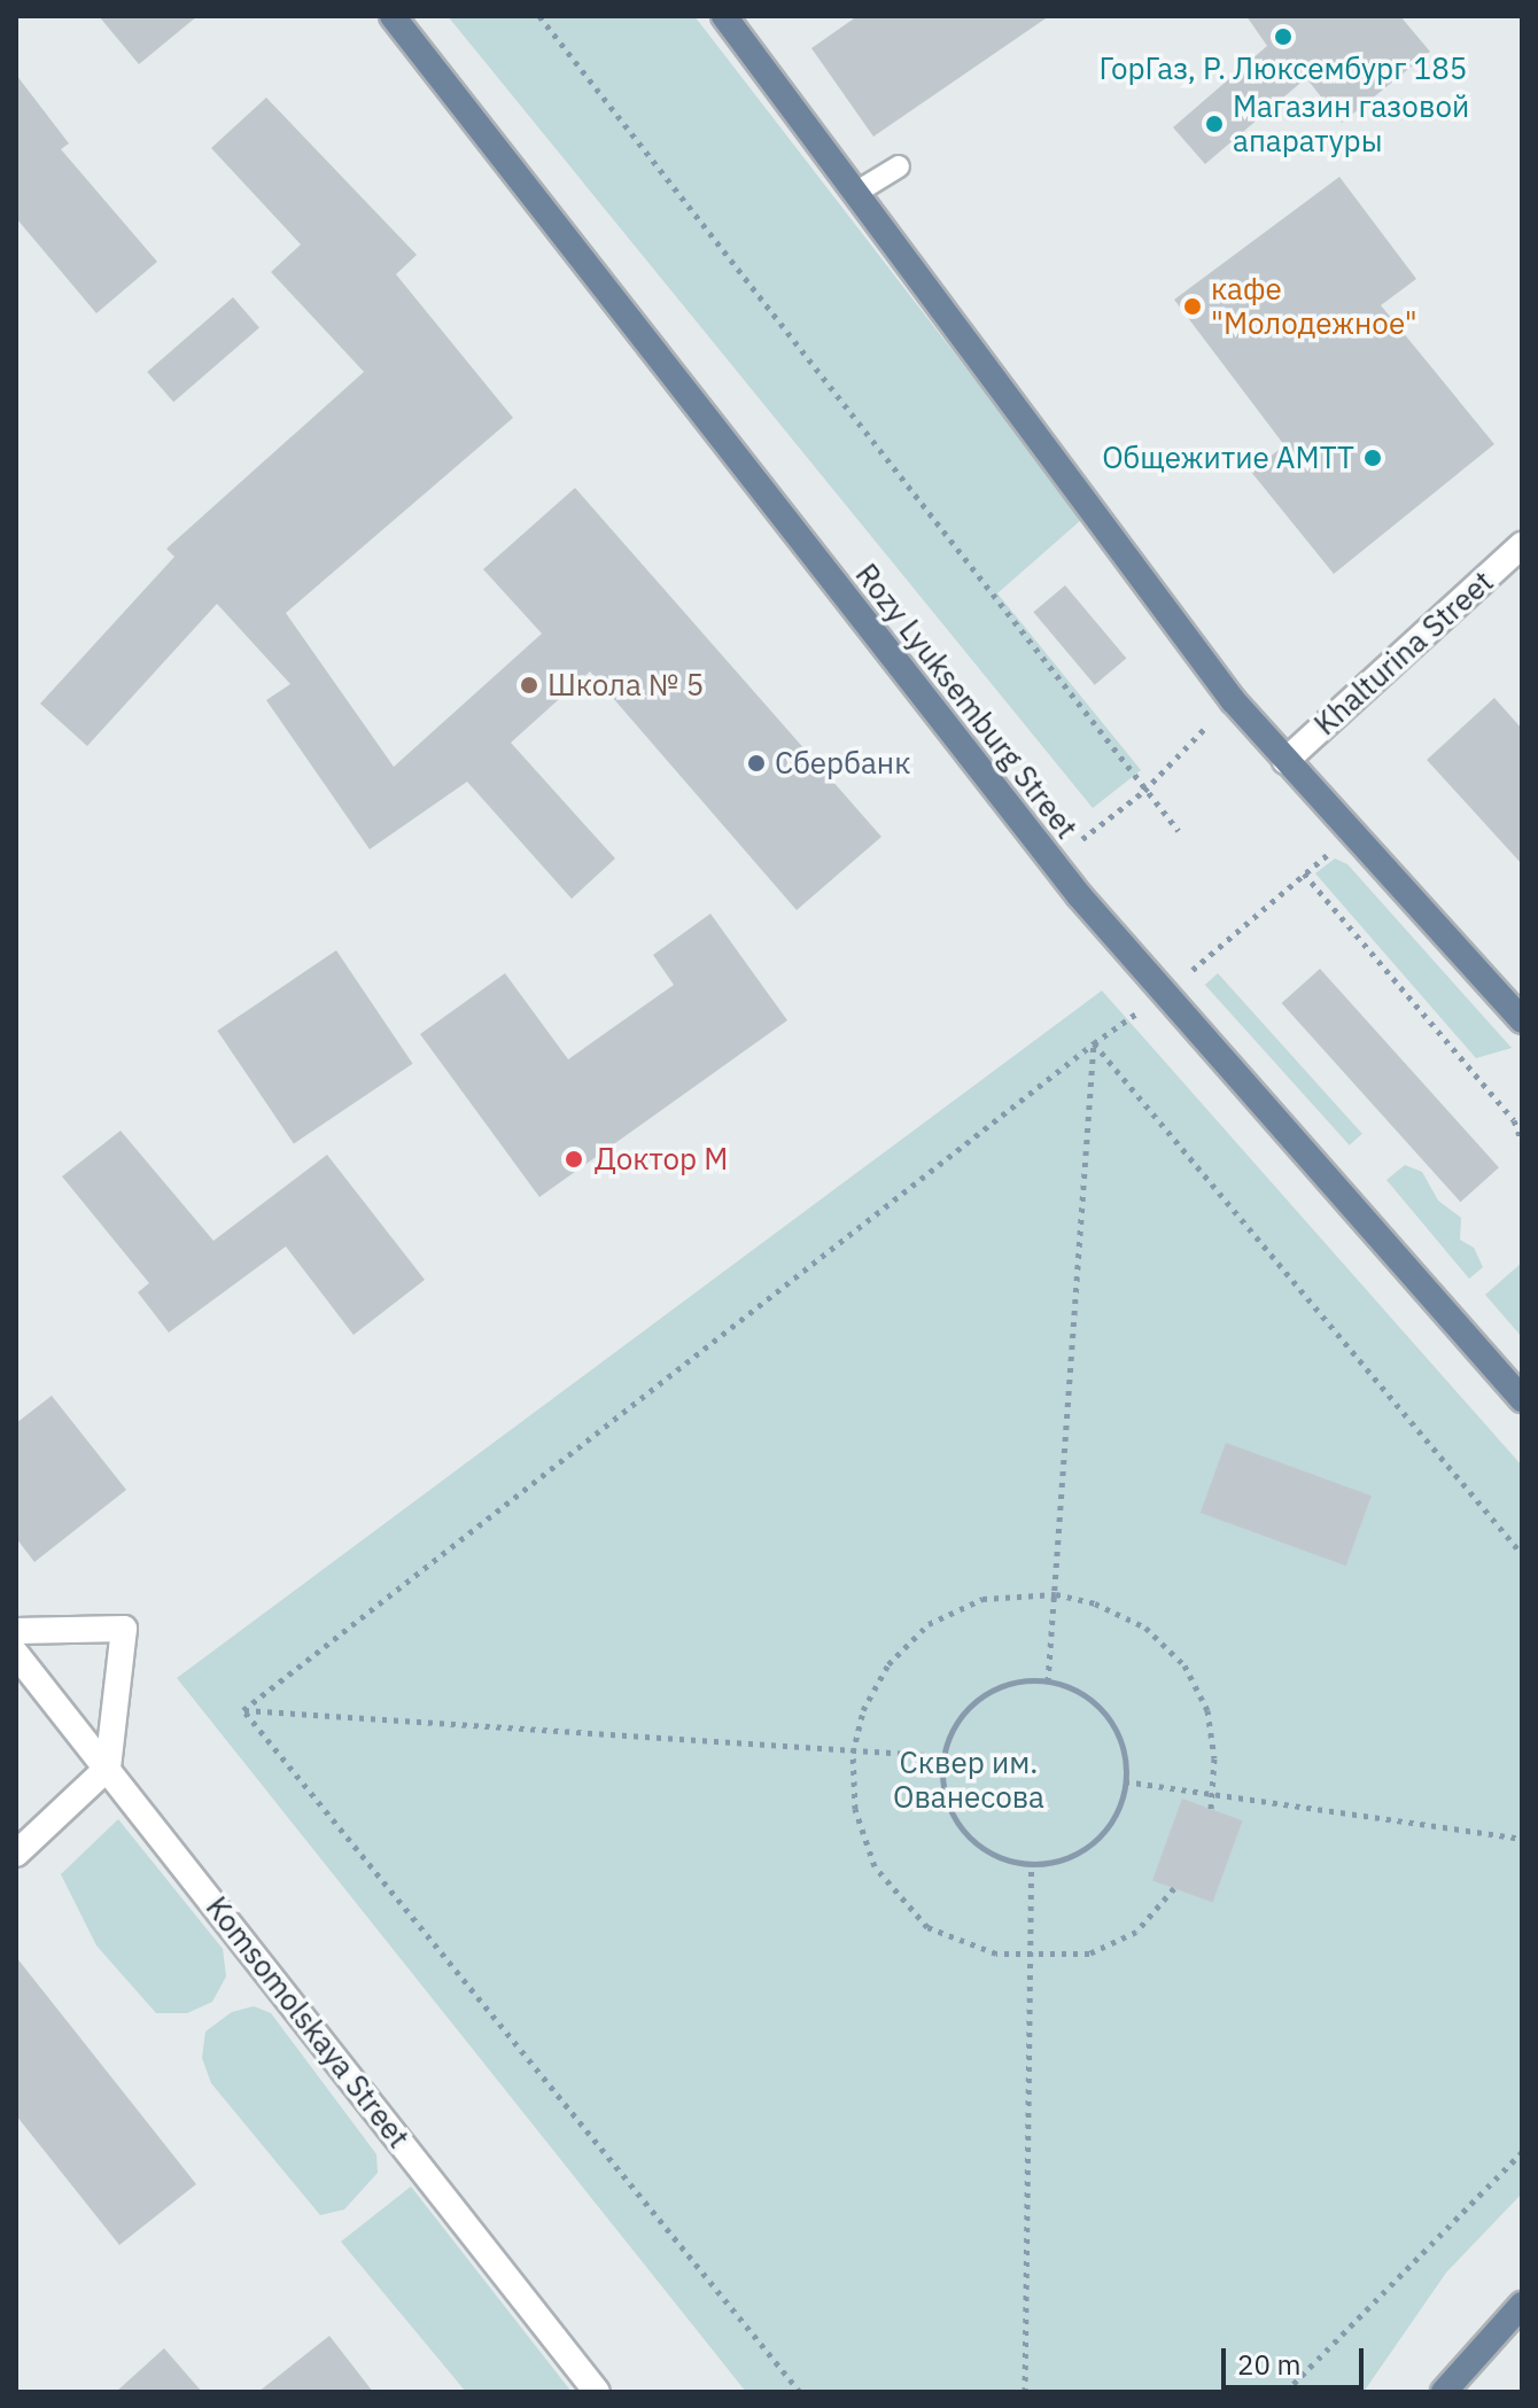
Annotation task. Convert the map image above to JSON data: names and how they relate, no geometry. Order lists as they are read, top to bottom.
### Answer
{
  "streets": {
    "main road": ["Khalturina Street", "Rozy Lyuksemburg Street", "Komsomolskaya Street"]
  },
  "parks": ["Сквер им. Ованесова"],
  "places": [
    "ГорГаз, Р. Люксембург 185",
    "Магазин газовой апаратуры",
    "кафе \"Молодежное\"",
    "Общежитие АМТТ",
    "Школа № 5",
    "Сбербанк",
    "Доктор М"
  ],
  "scale_bar": "20 m"
}
